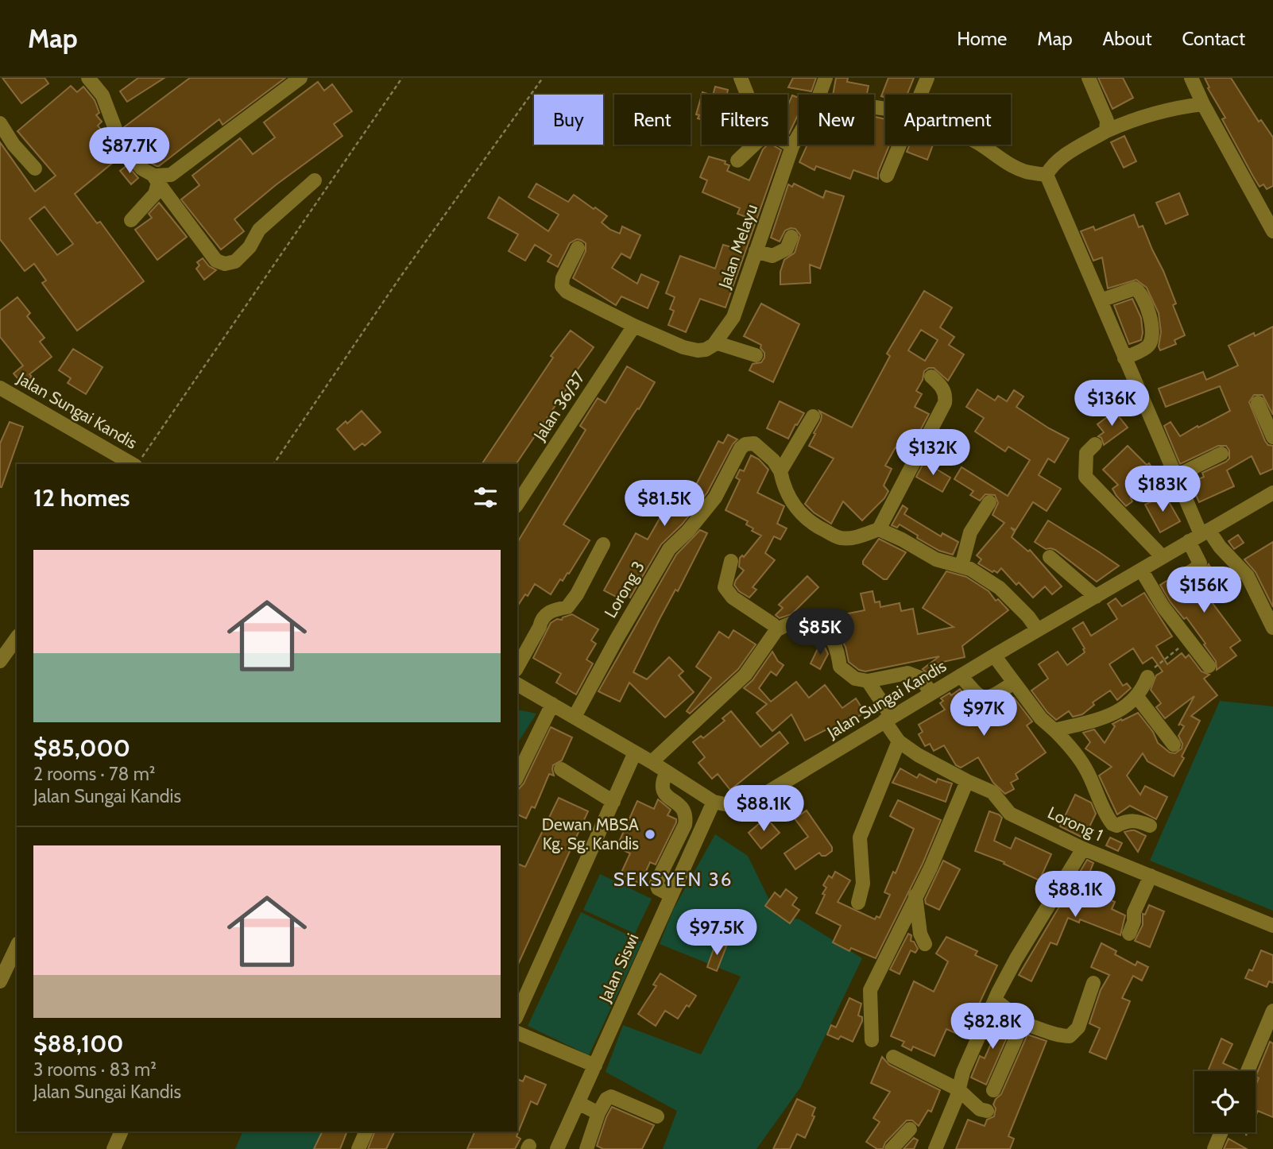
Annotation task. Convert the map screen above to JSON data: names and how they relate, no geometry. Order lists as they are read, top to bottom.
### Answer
{
  "streets": {
    "street": [
      "Jalan Melayu",
      "Jalan 36/37",
      "Jalan Sungai Kandis",
      "Lorong 3",
      "Lorong 1",
      "Jalan Siswi"
    ]
  },
  "crossings": [
    ["Jalan Sungai Kandis", "Lorong 1"],
    ["Jalan Sungai Kandis", "Jalan Siswi"]
  ],
  "districts": ["SEKSYEN 36"],
  "places": ["Dewan MBSA Kg. Sg. Kandis"],
  "page": {
    "header": "Map",
    "nav": [
      "Home",
      "Map",
      "About",
      "Contact"
    ],
    "chip": [
      "Buy",
      "Rent",
      "Filters",
      "New",
      "Apartment"
    ],
    "price": [
      "$87.7K",
      "$136K",
      "$132K",
      "$183K",
      "$81.5K",
      "$156K",
      "$85K",
      "$97K",
      "$88.1K",
      "$88.1K",
      "$97.5K",
      "$82.8K"
    ],
    "heading": "12 homes",
    "list": [
      {
        "name": "$85,000",
        "note": "2 rooms · 78 m² · Jalan Sungai Kandis"
      },
      {
        "name": "$88,100",
        "note": "3 rooms · 83 m² · Jalan Sungai Kandis"
      }
    ]
  }
}
